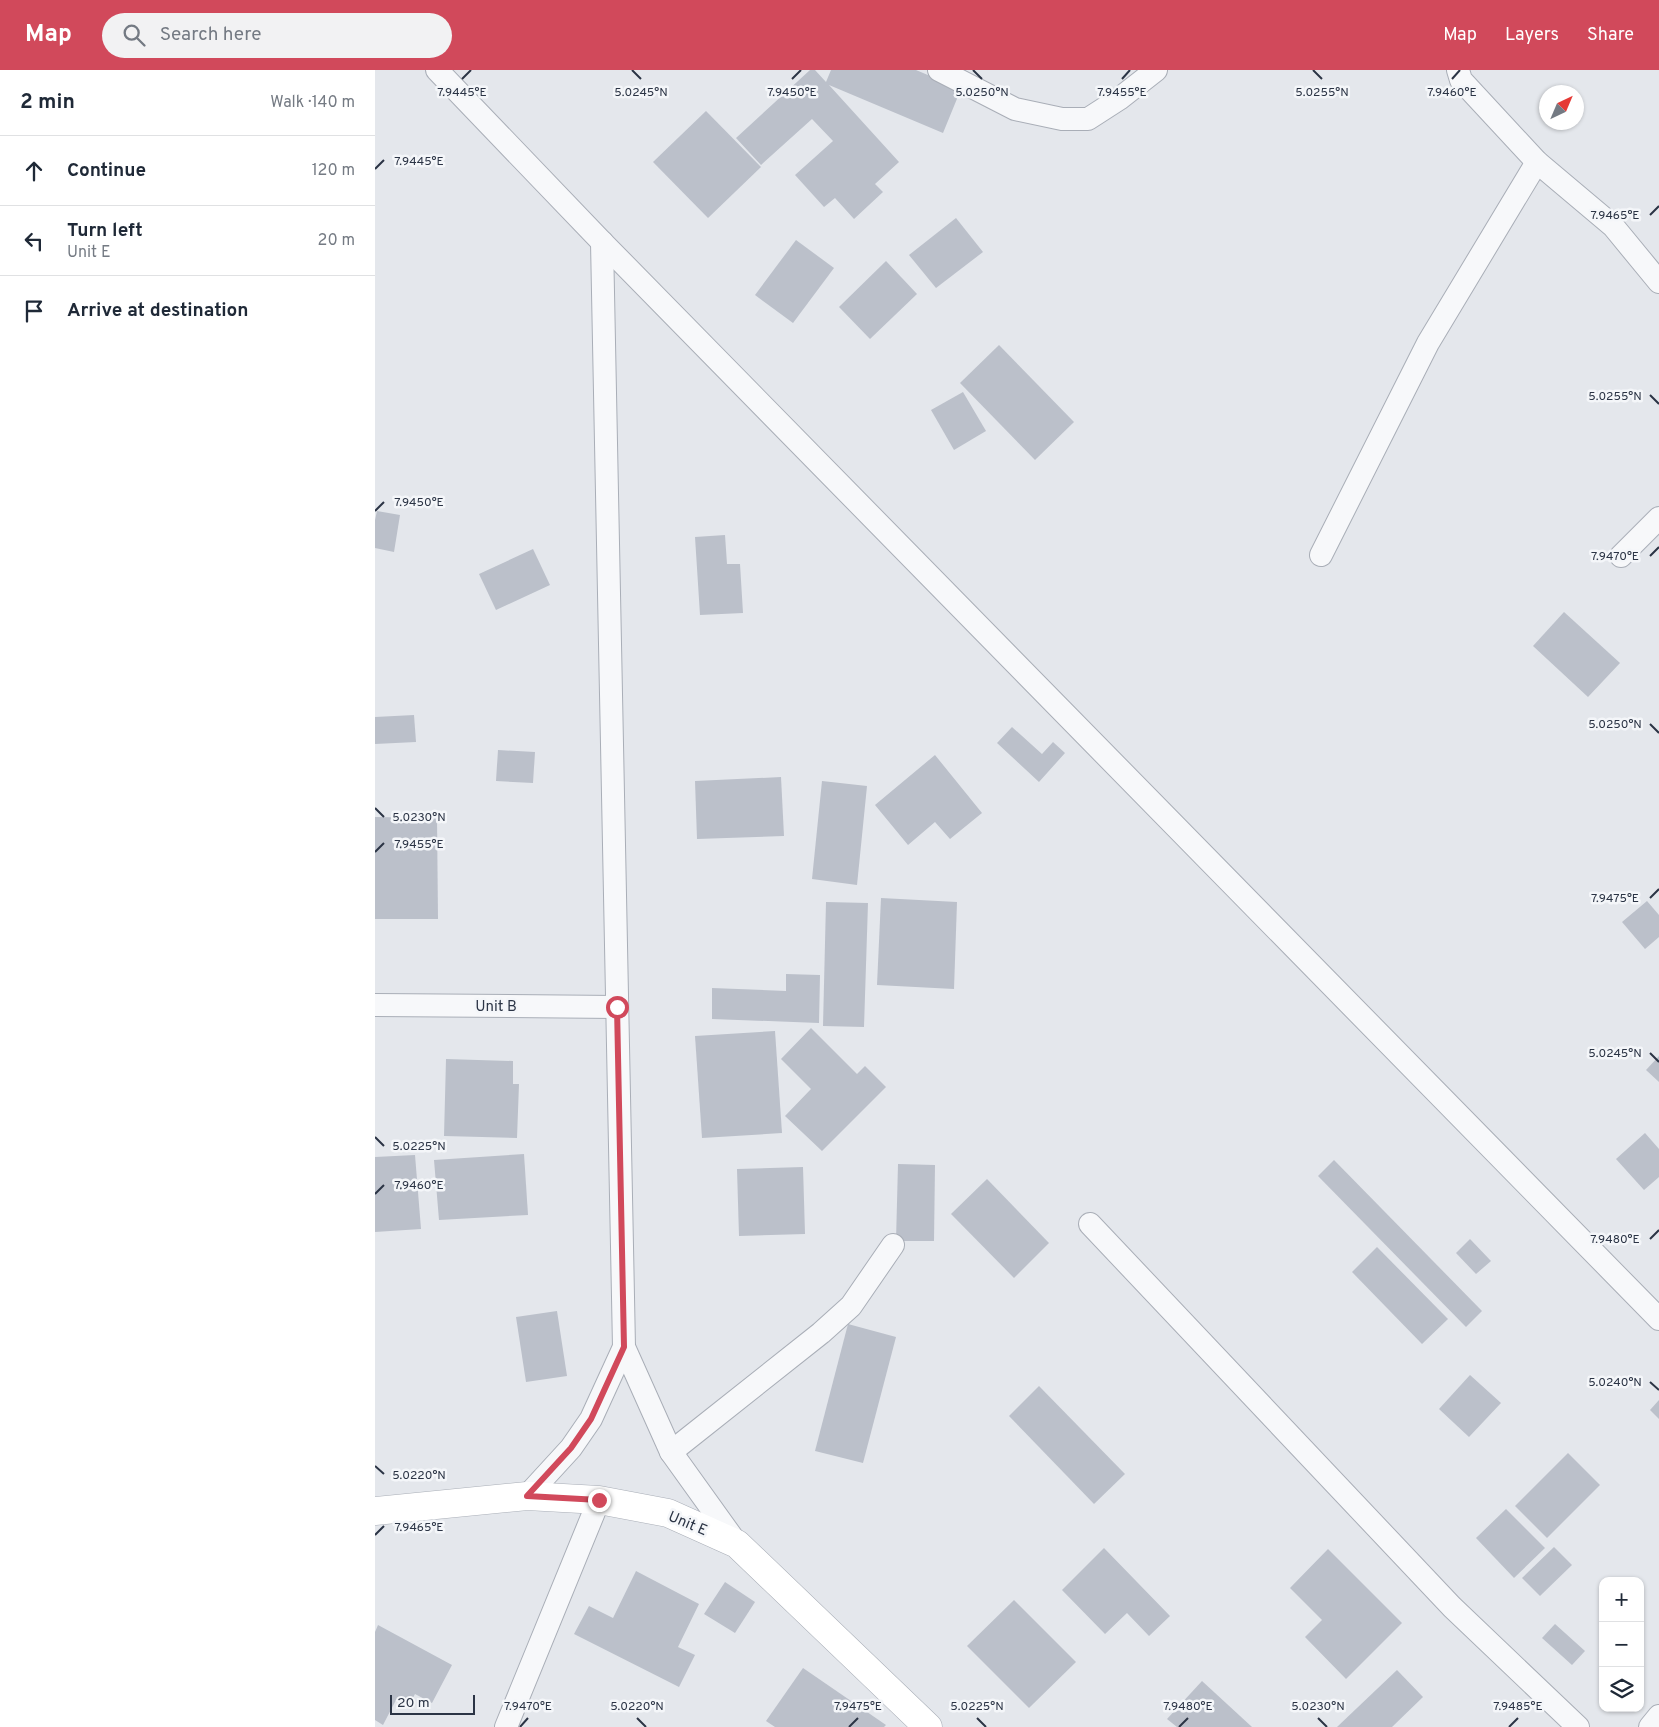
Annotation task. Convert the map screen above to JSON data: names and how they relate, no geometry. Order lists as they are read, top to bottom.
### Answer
{
  "streets": {
    "street": ["Unit B", "Unit E"]
  },
  "scale_bar": "20 m",
  "north": "top right",
  "page": {
    "header": "Map",
    "search": "Search here",
    "nav": ["Map", "Layers", "Share"],
    "heading": ["2 min", "Walk · 140 m"],
    "list": [
      ["Continue", "120 m"],
      ["Turn left", "Unit E", "20 m"],
      "Arrive at destination"
    ],
    "map_buttons": ["+", "−"],
    "scale": "20 m"
  },
  "coordinates": [
    "5.0245°N",
    "5.0250°N",
    "5.0255°N",
    "7.9445°E",
    "7.9450°E",
    "7.9455°E",
    "7.9460°E",
    "7.9465°E",
    "7.9470°E",
    "5.0230°N",
    "7.9475°E",
    "5.0225°N",
    "7.9480°E",
    "5.0240°N",
    "5.0220°N",
    "7.9485°E"
  ]
}
